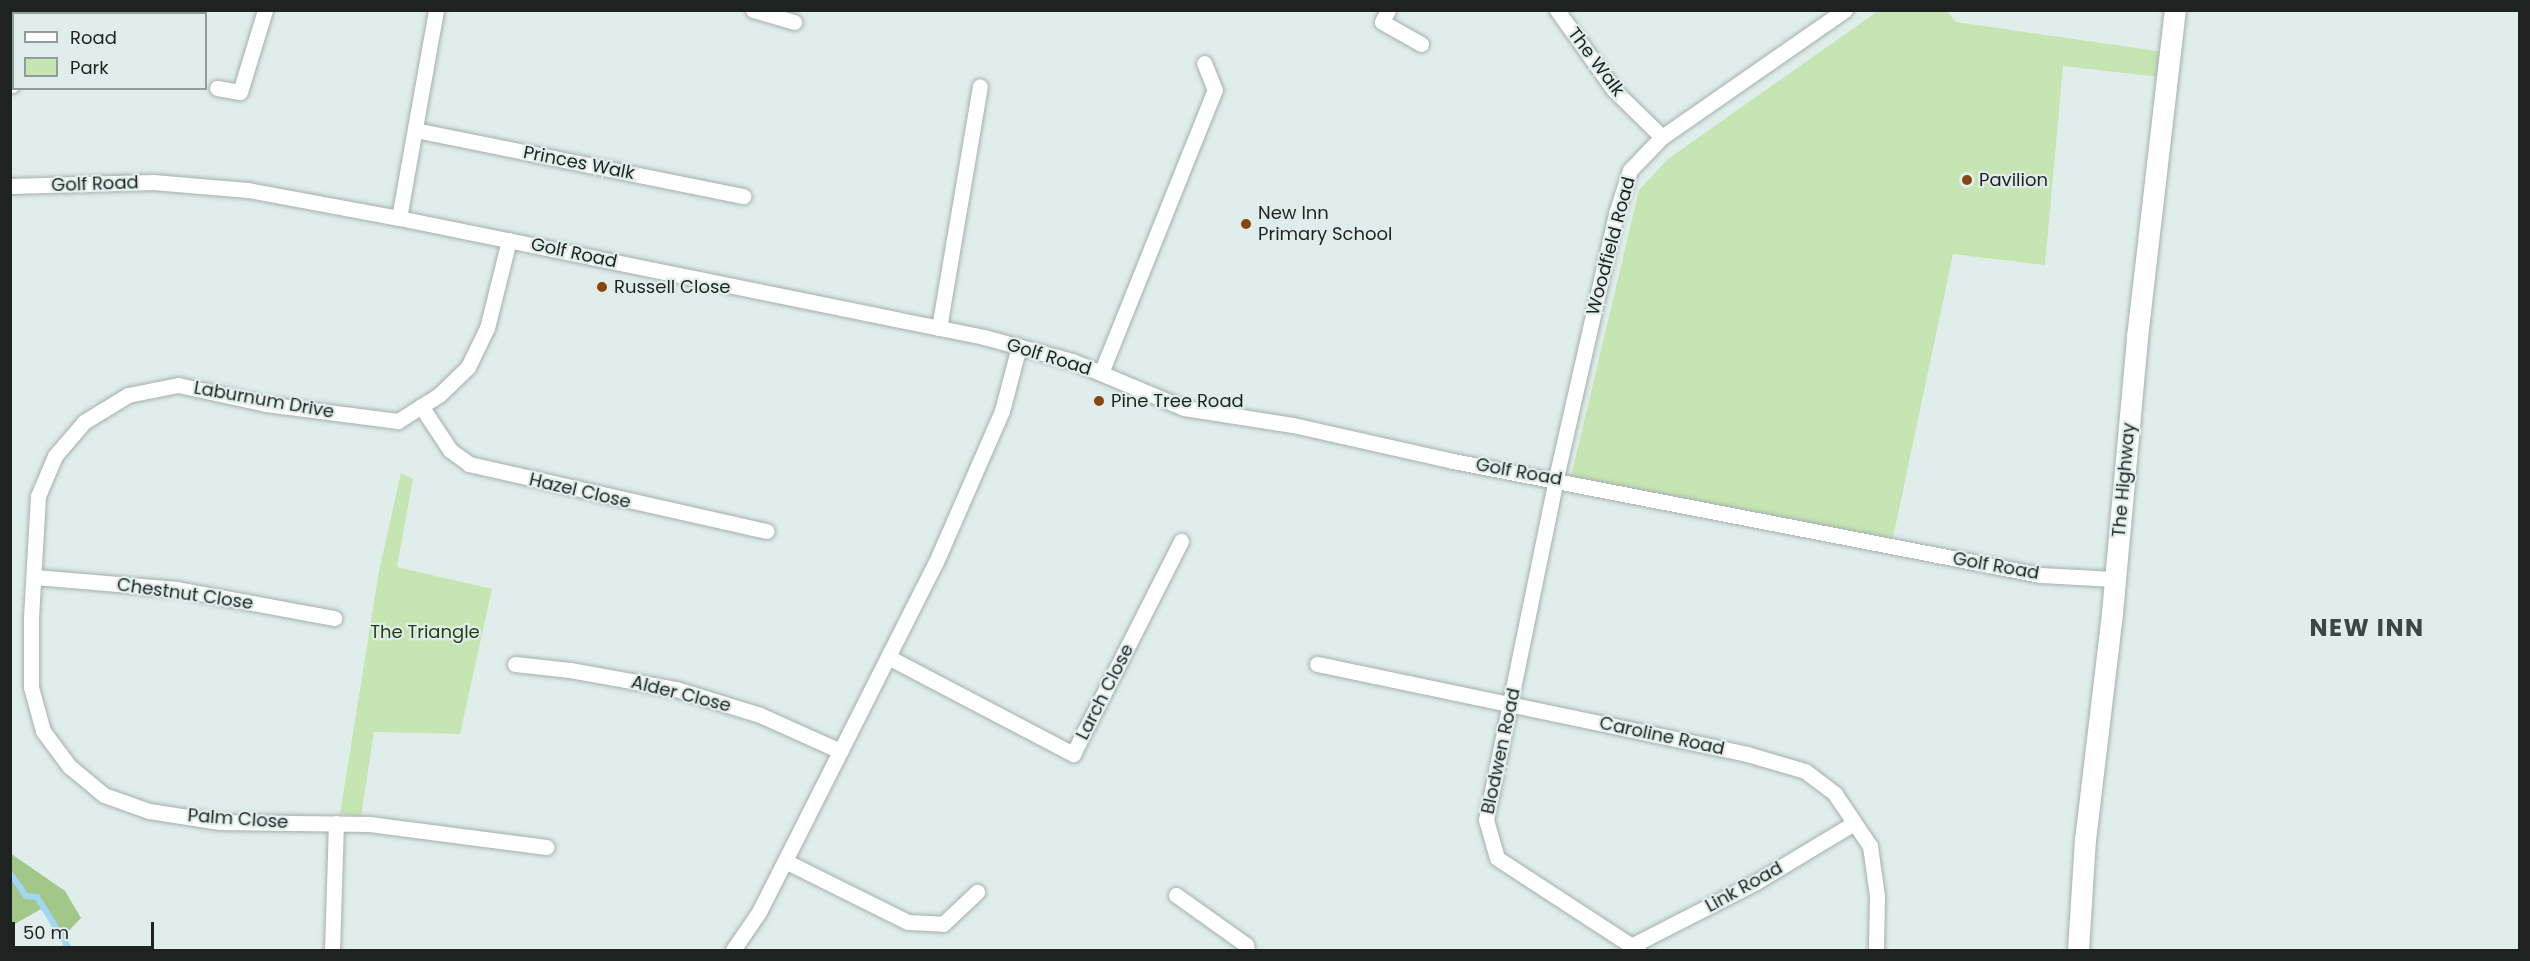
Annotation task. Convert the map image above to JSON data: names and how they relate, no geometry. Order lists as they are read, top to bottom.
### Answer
{
  "streets": {
    "street": [
      "The Walk",
      "Princes Walk",
      "Golf Road",
      "Woodfield Road",
      "Laburnum Drive",
      "The Highway",
      "Hazel Close",
      "Chestnut Close",
      "Larch Close",
      "Alder Close",
      "Caroline Road",
      "Blodwen Road",
      "Palm Close",
      "Link Road"
    ]
  },
  "crossings": [
    ["The Walk", "Woodfield Road"],
    ["Golf Road", "Woodfield Road"],
    ["Golf Road", "Laburnum Drive"],
    ["Golf Road", "The Highway"],
    ["Golf Road", "Blodwen Road"],
    ["Woodfield Road", "Blodwen Road"],
    ["Laburnum Drive", "Hazel Close"],
    ["Laburnum Drive", "Chestnut Close"],
    ["Laburnum Drive", "Palm Close"],
    ["Chestnut Close", "Palm Close"],
    ["Caroline Road", "Blodwen Road"],
    ["Caroline Road", "Link Road"],
    ["Blodwen Road", "Link Road"]
  ],
  "districts": ["NEW INN"],
  "parks": ["The Triangle"],
  "places": [
    "Pavilion",
    "New Inn Primary School",
    "Russell Close",
    "Pine Tree Road"
  ],
  "legend": ["Road", "Park"],
  "scale_bar": "50 m"
}
